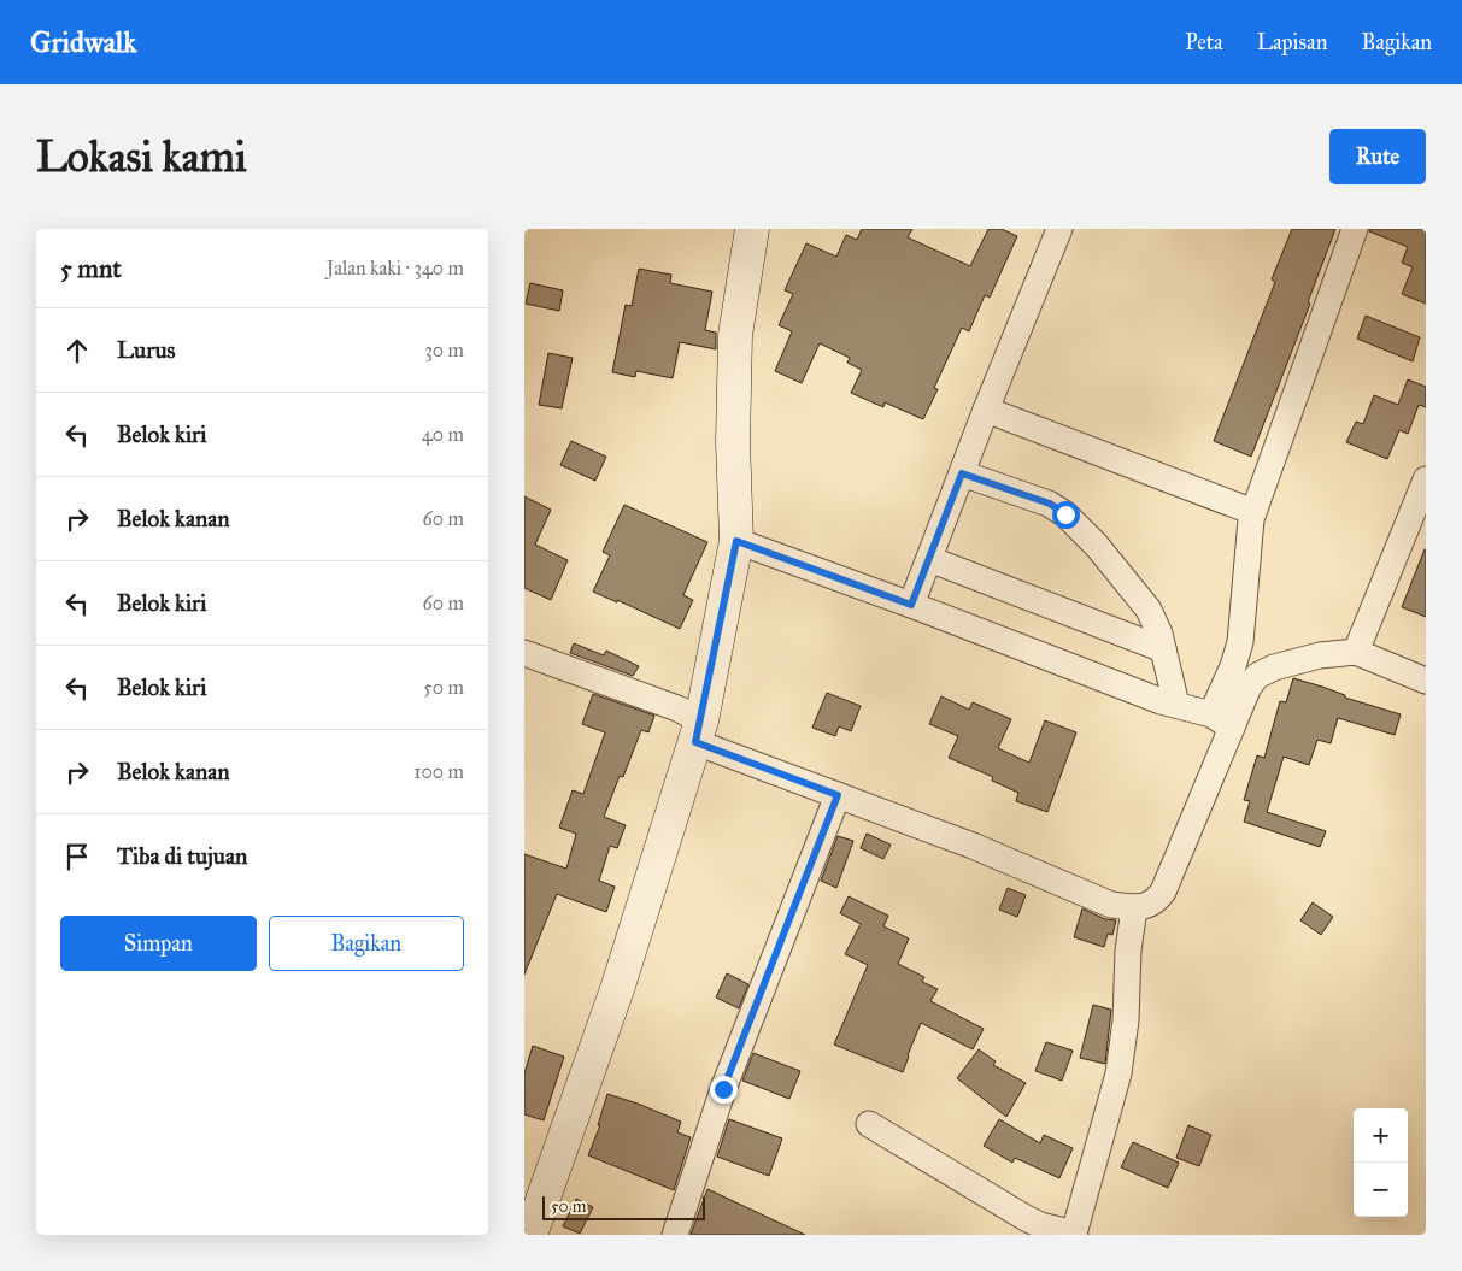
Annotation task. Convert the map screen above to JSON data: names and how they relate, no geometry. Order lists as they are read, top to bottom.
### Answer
{
  "scale_bar": "50 m",
  "page": {
    "header": "Gridwalk",
    "nav": ["Peta", "Lapisan", "Bagikan"],
    "buttons": [
      "Rute",
      ["Simpan", "Bagikan"]
    ],
    "title": "Lokasi kami",
    "heading": ["5 mnt", "Jalan kaki · 340 m"],
    "list": [
      ["Lurus", "30 m"],
      ["Belok kiri", "40 m"],
      ["Belok kanan", "60 m"],
      ["Belok kiri", "60 m"],
      ["Belok kiri", "50 m"],
      ["Belok kanan", "100 m"],
      "Tiba di tujuan"
    ],
    "map_buttons": ["+", "−"],
    "scale": "50 m"
  }
}
